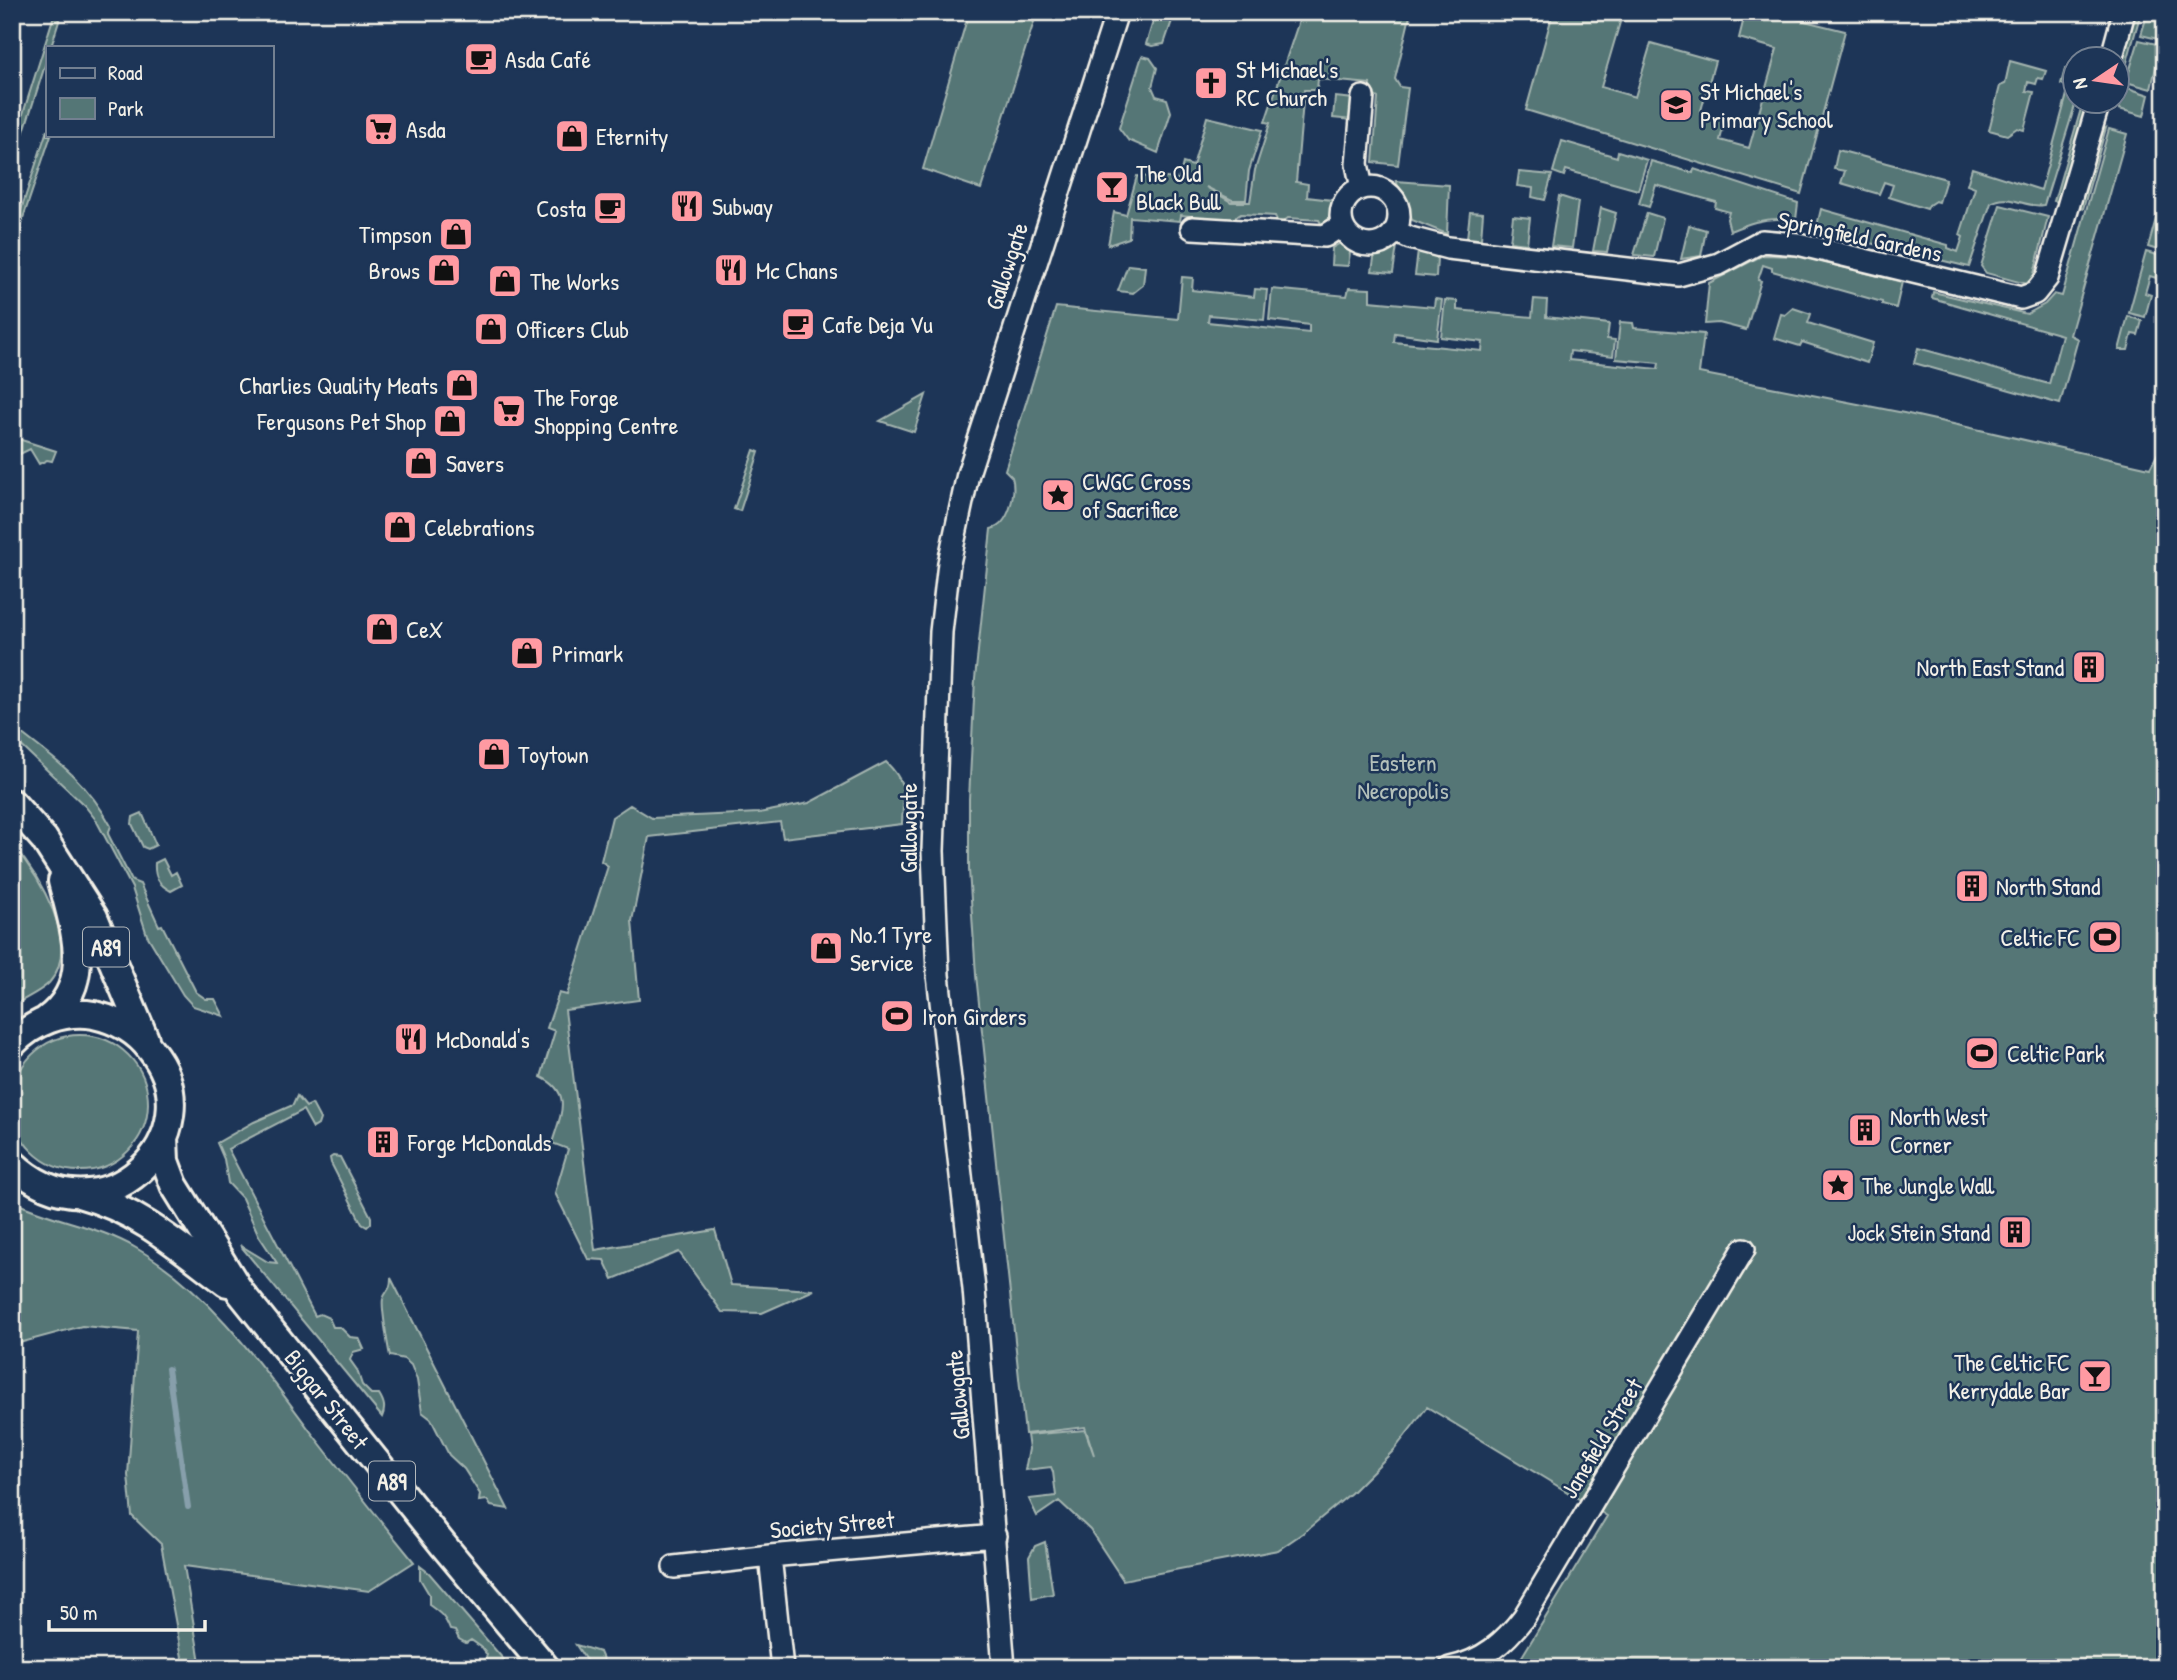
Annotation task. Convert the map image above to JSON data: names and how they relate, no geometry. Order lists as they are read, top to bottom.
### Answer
{
  "streets": {
    "main road": ["A89", "Biggar Street"],
    "street": [
      "Springfield Gardens",
      "Gallowgate",
      "Janefield Street",
      "Society Street"
    ]
  },
  "crossings": [
    ["Gallowgate", "Society Street"]
  ],
  "parks": ["Eastern Necropolis"],
  "places": {
    "cafe": ["Asda Café", "Costa", "Cafe Deja Vu"],
    "church": ["St Michael's RC Church"],
    "school or university": ["St Michael's Primary School"],
    "supermarket": ["Asda", "The Forge Shopping Centre"],
    "shop": [
      "Eternity",
      "Timpson",
      "Brows",
      "The Works",
      "Officers Club",
      "Charlies Quality Meats",
      "Fergusons Pet Shop",
      "Savers",
      "Celebrations",
      "CeX",
      "Primark",
      "Toytown",
      "No.1 Tyre Service"
    ],
    "bar": ["The Old Black Bull", "The Celtic FC Kerrydale Bar"],
    "restaurant": ["Subway", "Mc Chans", "McDonald's"],
    "place": ["CWGC Cross of Sacrifice", "The Jungle Wall"],
    "building": [
      "North East Stand",
      "North Stand",
      "North West Corner",
      "Forge McDonalds",
      "Jock Stein Stand"
    ],
    "sports": ["Celtic FC", "Iron Girders", "Celtic Park"]
  },
  "legend": ["Road", "Park"],
  "scale_bar": "50 m",
  "north": "left"
}
